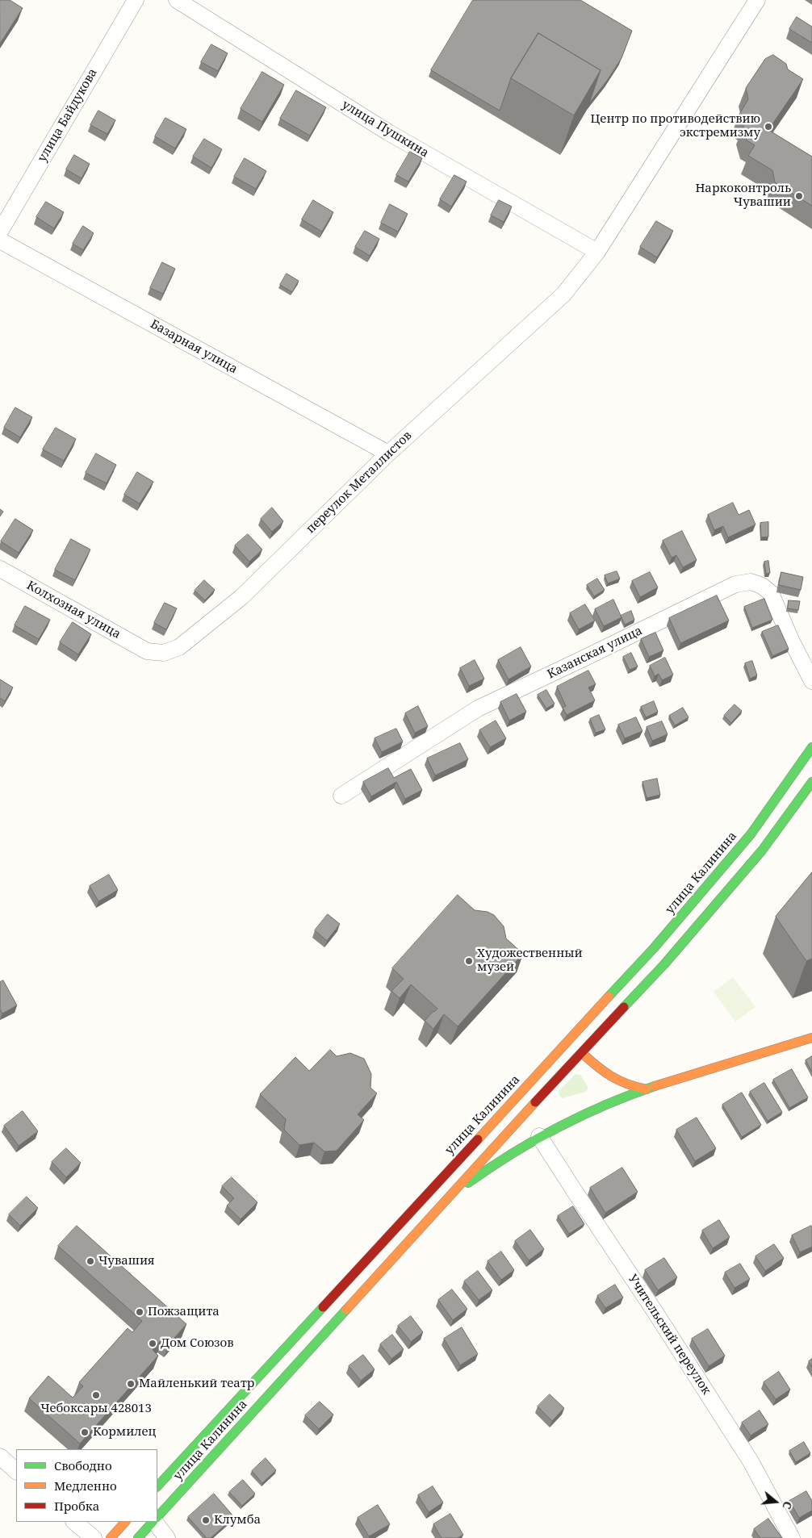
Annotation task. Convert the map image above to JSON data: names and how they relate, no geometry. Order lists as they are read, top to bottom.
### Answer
{
  "streets": {
    "main road": ["улица Калинина"],
    "street": [
      "улица Байдукова",
      "улица Пушкина",
      "Базарная улица",
      "переулок Металлистов",
      "Колхозная улица",
      "Казанская улица",
      "Учительский переулок"
    ]
  },
  "crossings": [
    ["улица Пушкина", "переулок Металлистов"],
    ["Базарная улица", "переулок Металлистов"],
    ["переулок Металлистов", "Колхозная улица"]
  ],
  "places": [
    "Центр по противодействию экстремизму",
    "Наркоконтроль Чувашии",
    "Художественный музей",
    "Чувашия",
    "Пожзащита",
    "Дом Союзов",
    "Майленький театр",
    "Чебоксары 428013",
    "Кормилец",
    "Клумба"
  ],
  "legend": ["Свободно", "Медленно", "Пробка"],
  "north": "right"
}
